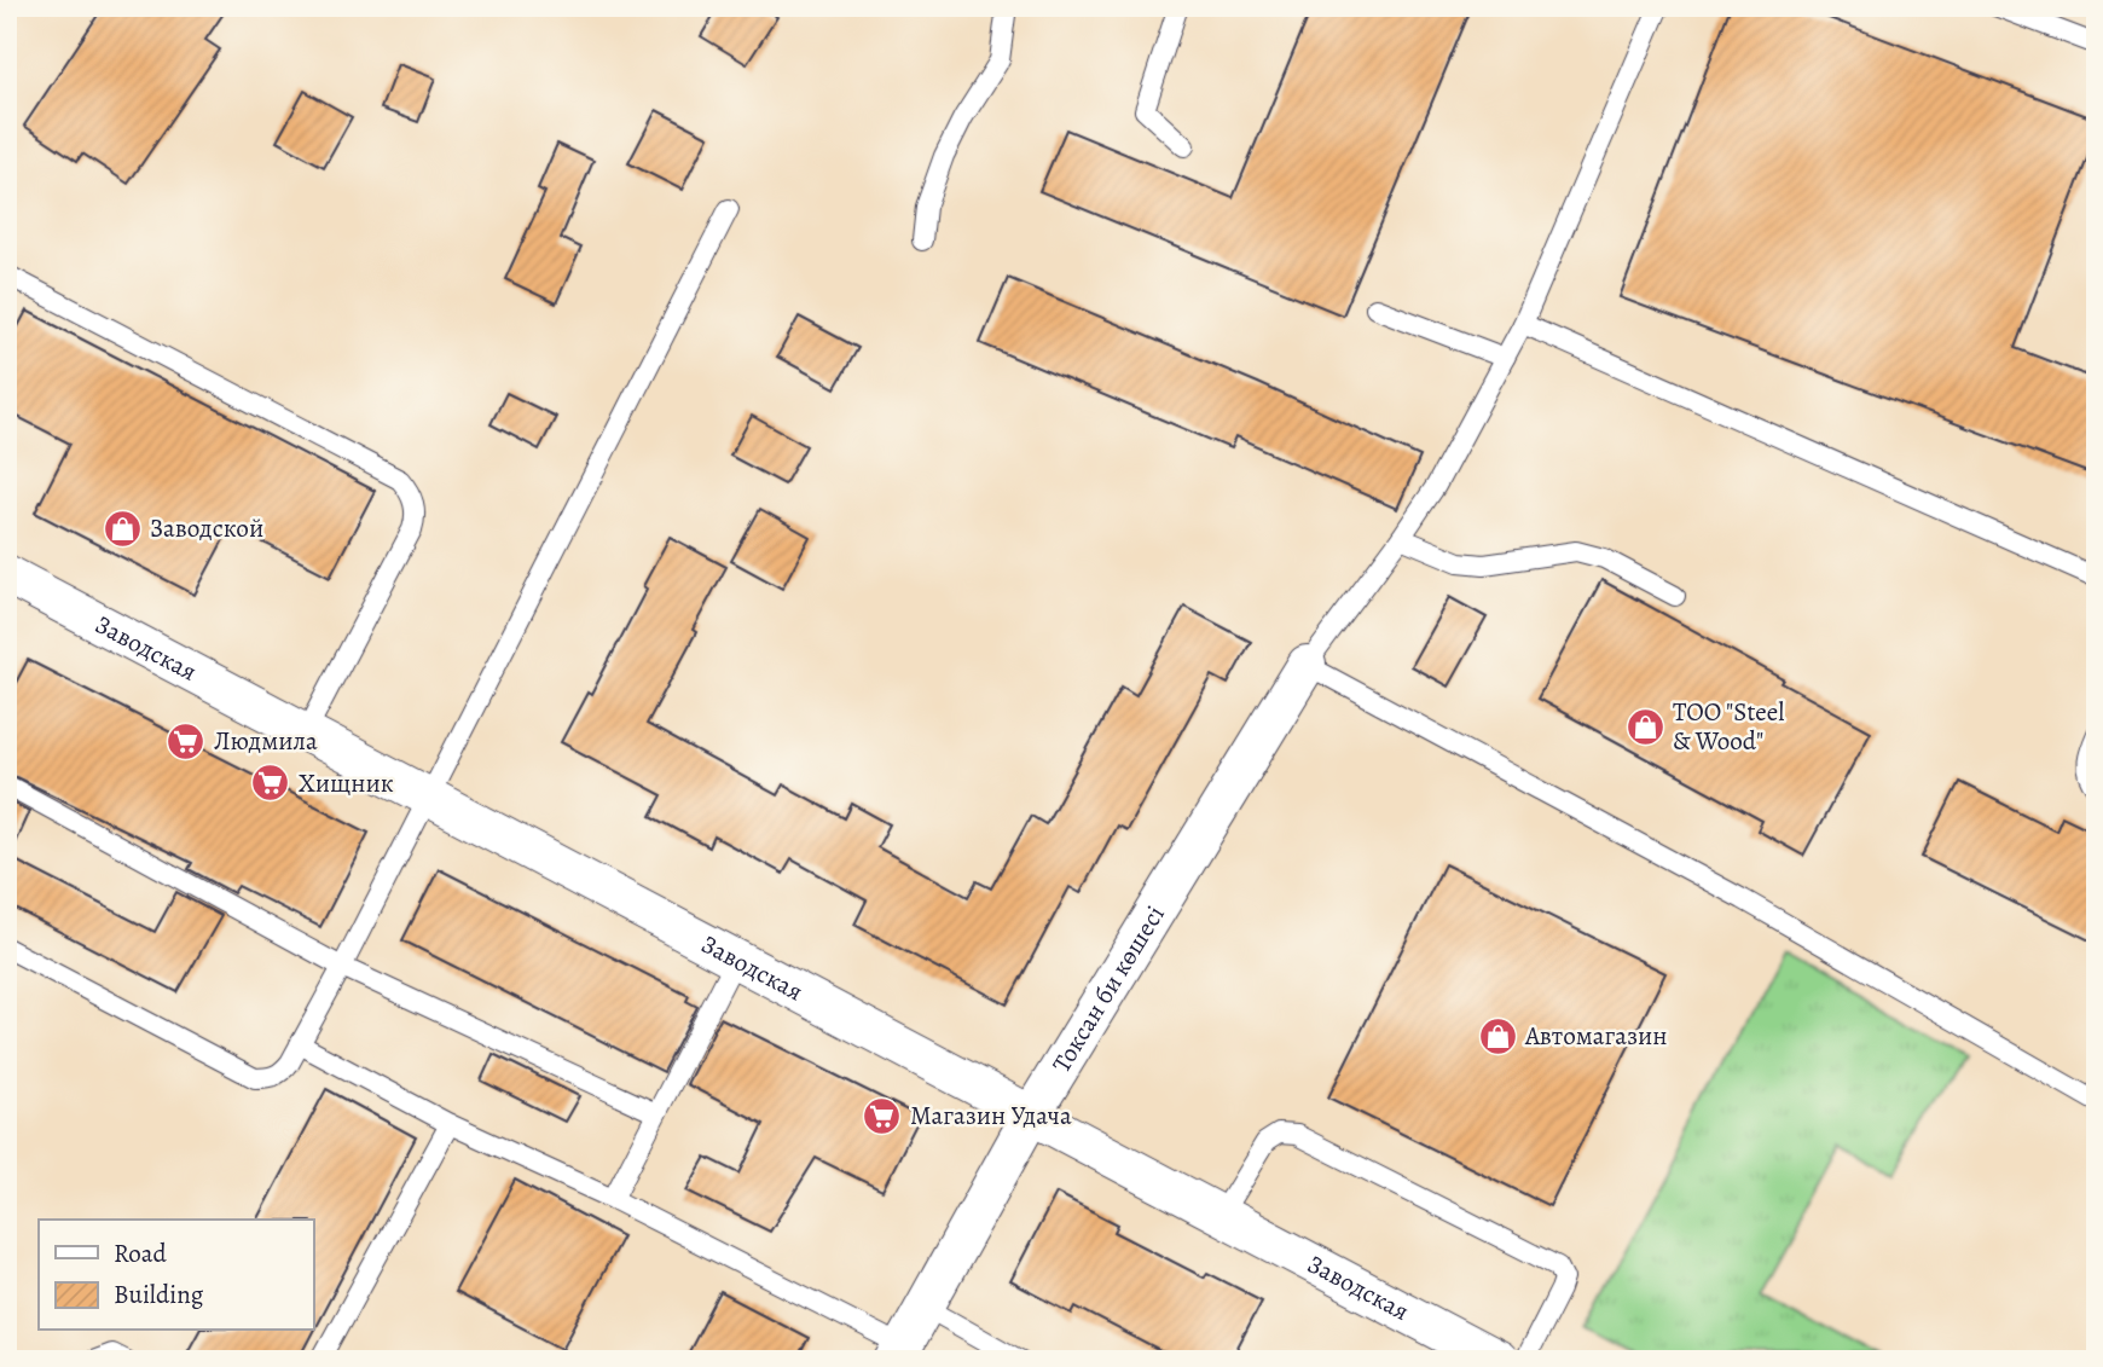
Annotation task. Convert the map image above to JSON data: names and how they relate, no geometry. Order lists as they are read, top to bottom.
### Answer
{
  "streets": {
    "street": ["Заводская", "Токсан би көшесі"]
  },
  "crossings": [
    ["Заводская", "Токсан би көшесі"]
  ],
  "places": {
    "shop": ["Заводской", "TOO \"Steel & Wood\"", "Автомагазин"],
    "supermarket": ["Людмила", "Хищник", "Магазин Удача"]
  },
  "legend": ["Road", "Building"]
}
